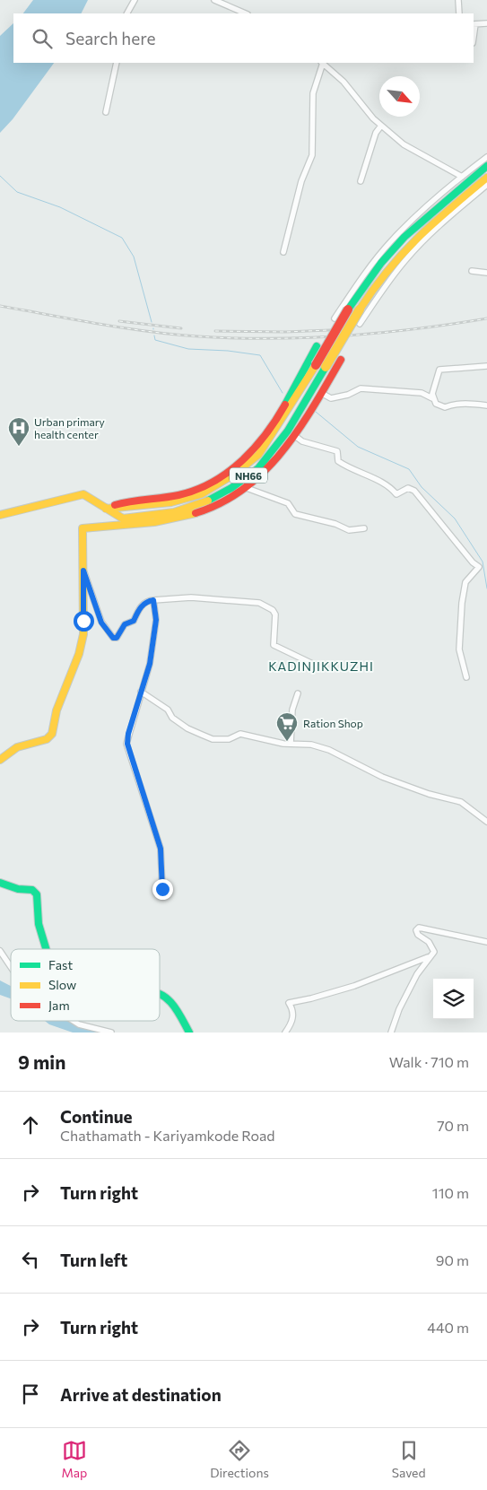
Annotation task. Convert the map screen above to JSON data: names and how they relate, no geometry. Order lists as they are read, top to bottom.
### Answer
{
  "streets": {
    "main road": ["NH66"]
  },
  "districts": ["KADINJIKKUZHI"],
  "places": {
    "hospital": ["Urban primary health center"],
    "supermarket": ["Ration Shop"]
  },
  "legend": ["Fast", "Slow", "Jam"],
  "north": "bottom right",
  "page": {
    "search": "Search here",
    "heading": ["9 min", "Walk · 710 m"],
    "list": [
      ["Continue", "Chathamath - Kariyamkode Road", "70 m"],
      ["Turn right", "110 m"],
      ["Turn left", "90 m"],
      ["Turn right", "440 m"],
      "Arrive at destination"
    ],
    "nav": ["Map", "Directions", "Saved"]
  }
}
